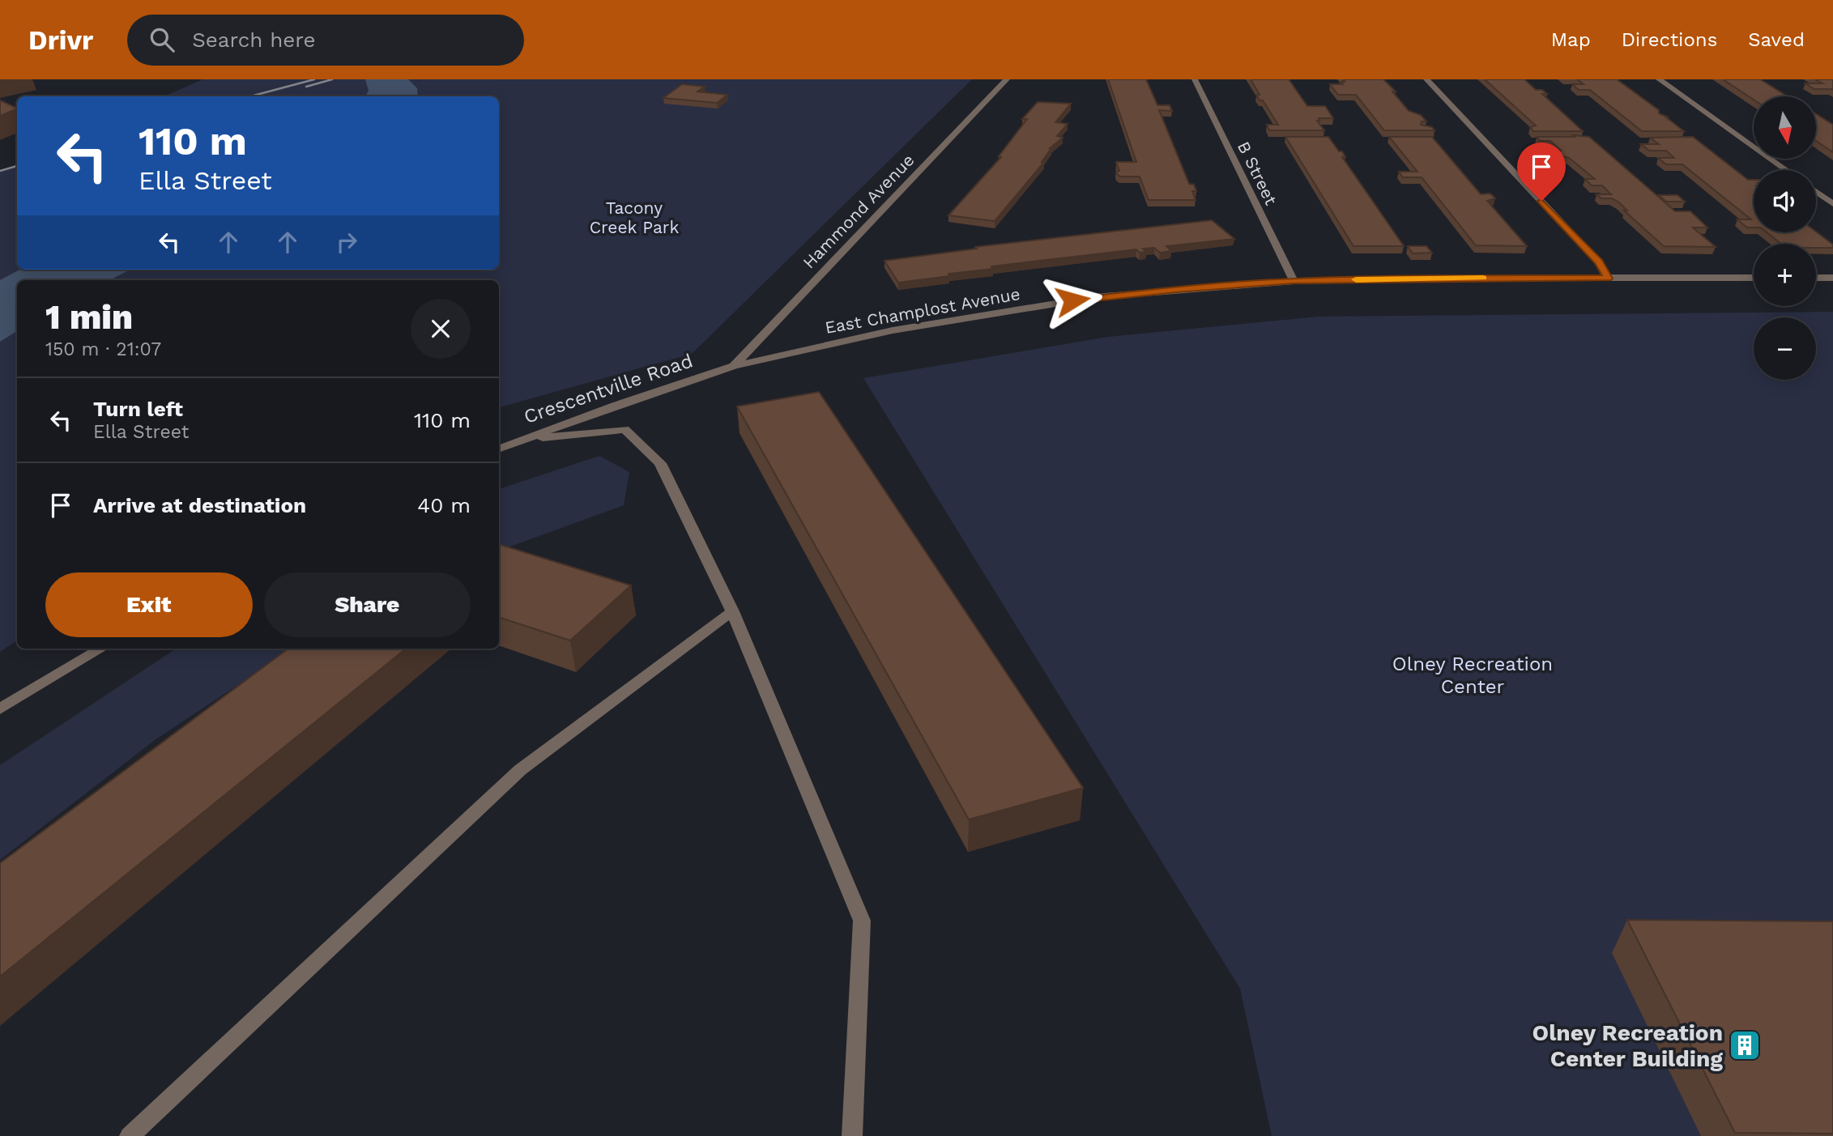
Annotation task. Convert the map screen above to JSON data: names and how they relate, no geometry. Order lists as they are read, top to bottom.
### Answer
{
  "streets": {
    "street": [
      "B Street",
      "Hammond Avenue",
      "East Champlost Avenue",
      "Crescentville Road"
    ]
  },
  "crossings": [
    ["B Street", "East Champlost Avenue"],
    ["Hammond Avenue", "East Champlost Avenue"],
    ["Hammond Avenue", "Crescentville Road"],
    ["East Champlost Avenue", "Crescentville Road"]
  ],
  "parks": ["Tacony Creek Park", "Olney Recreation Center"],
  "places": {
    "building": ["Olney Recreation Center Building"]
  },
  "north": "bottom",
  "page": {
    "header": "Drivr",
    "search": "Search here",
    "nav": ["Map", "Directions", "Saved"],
    "map_buttons": ["+", "−"],
    "turn": ["110 m", "Ella Street"],
    "heading": ["1 min", "150 m · 21:07"],
    "list": [
      {
        "name": "Turn left",
        "note": "Ella Street",
        "value": "110 m"
      },
      {
        "name": "Arrive at destination",
        "value": "40 m"
      }
    ],
    "buttons": ["Exit", "Share"]
  }
}
